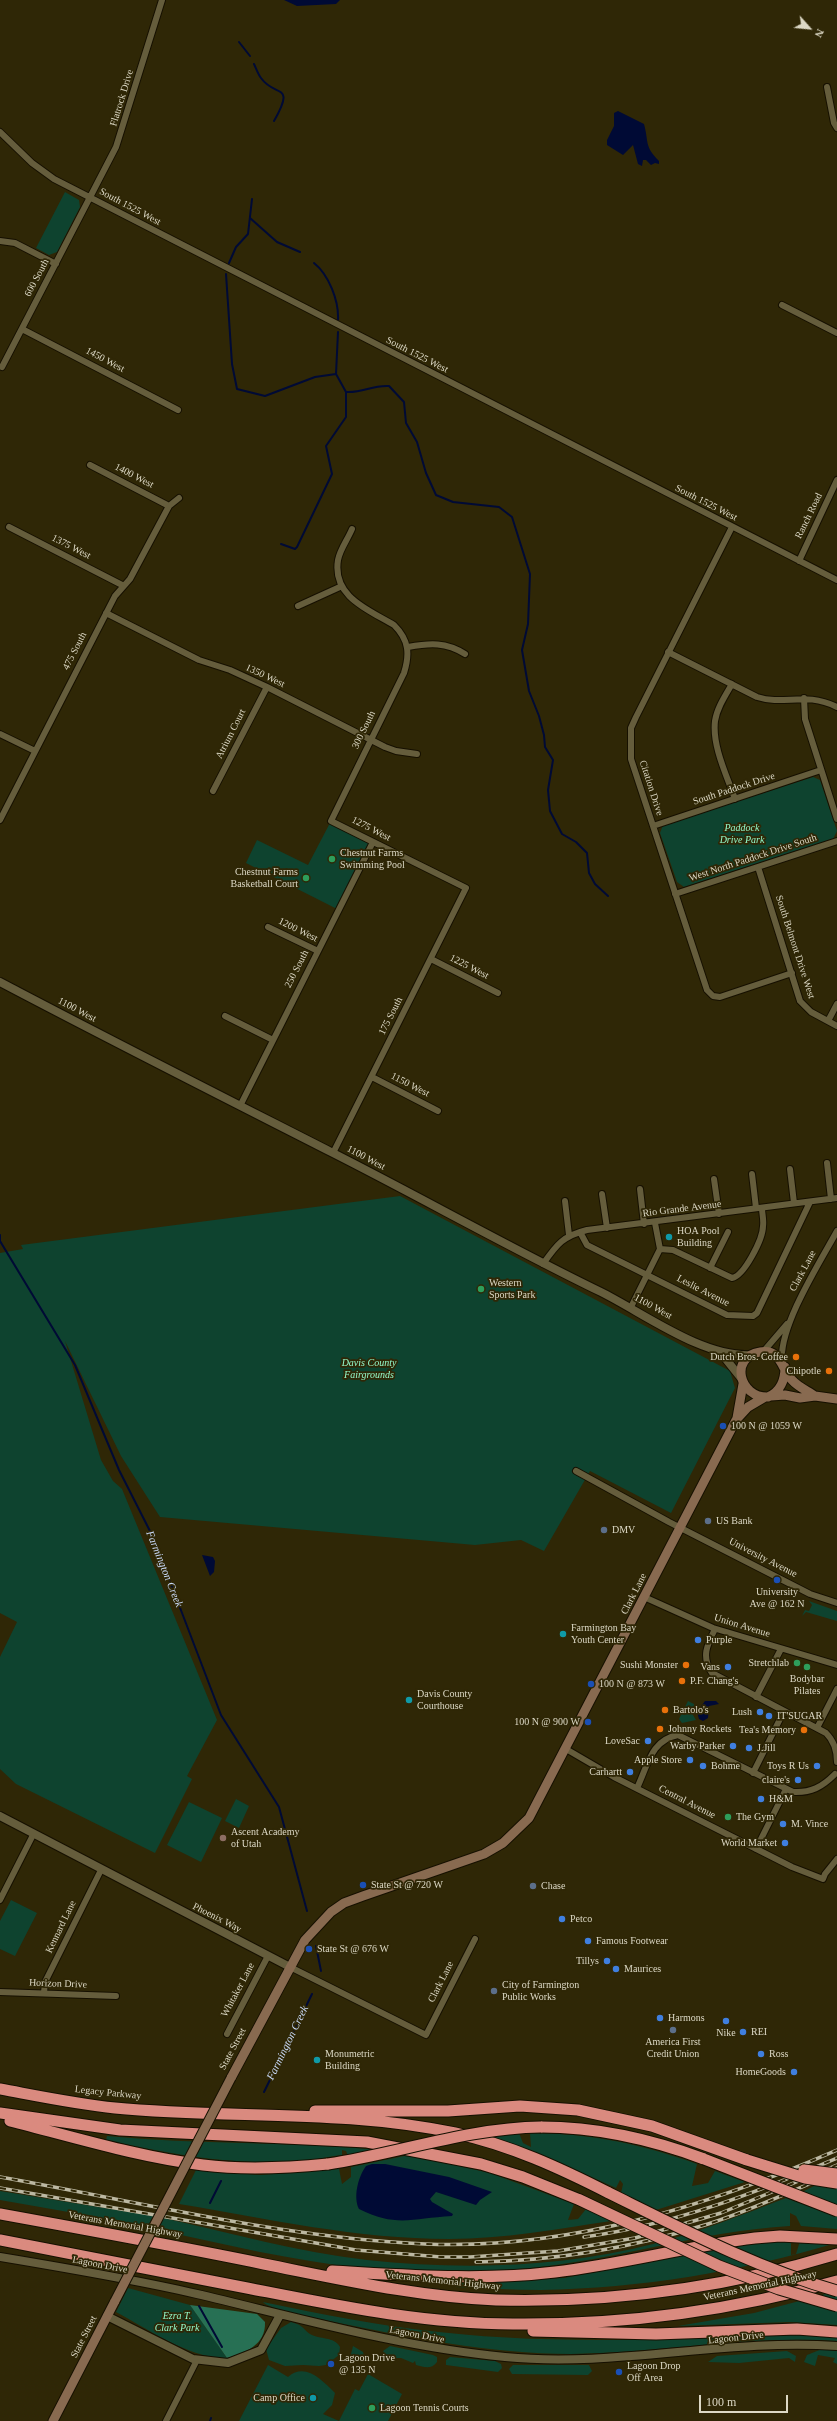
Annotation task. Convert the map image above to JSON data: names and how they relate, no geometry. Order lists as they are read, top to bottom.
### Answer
{
  "streets": {
    "highway": ["Legacy Parkway", "Veterans Memorial Highway"],
    "main road": ["Clark Lane", "State Street"],
    "street": [
      "Flatrock Drive",
      "South 1525 West",
      "600 South",
      "1450 West",
      "1400 West",
      "Ranch Road",
      "1375 West",
      "475 South",
      "1350 West",
      "300 South",
      "Atrium Court",
      "Citation Drive",
      "South Paddock Drive",
      "1275 West",
      "West North Paddock Drive South",
      "1200 West",
      "South Belmont Drive West",
      "1225 West",
      "250 South",
      "1100 West",
      "175 South",
      "1150 West",
      "Rio Grande Avenue",
      "Leslie Avenue",
      "University Avenue",
      "Union Avenue",
      "Central Avenue",
      "Phoenix Way",
      "Kennard Lane",
      "Horizon Drive",
      "Whitaker Lane",
      "Lagoon Drive"
    ]
  },
  "crossings": [
    ["Flatrock Drive", "South 1525 West"],
    ["Flatrock Drive", "600 South"],
    ["South 1525 West", "600 South"],
    ["South 1525 West", "Ranch Road"],
    ["South 1525 West", "Citation Drive"],
    ["600 South", "1450 West"],
    ["1400 West", "475 South"],
    ["1375 West", "475 South"],
    ["475 South", "1350 West"],
    ["1350 West", "300 South"],
    ["1350 West", "Atrium Court"],
    ["300 South", "1275 West"],
    ["Citation Drive", "South Paddock Drive"],
    ["Citation Drive", "West North Paddock Drive South"],
    ["Citation Drive", "South Belmont Drive West"],
    ["1275 West", "250 South"],
    ["1275 West", "175 South"],
    ["West North Paddock Drive South", "South Belmont Drive West"],
    ["1200 West", "250 South"],
    ["1225 West", "175 South"],
    ["250 South", "1100 West"],
    ["1100 West", "175 South"],
    ["1100 West", "Rio Grande Avenue"],
    ["1100 West", "Clark Lane"],
    ["175 South", "1150 West"],
    ["Rio Grande Avenue", "Leslie Avenue"],
    ["Clark Lane", "University Avenue"],
    ["Clark Lane", "Union Avenue"],
    ["Clark Lane", "Central Avenue"],
    ["Clark Lane", "Phoenix Way"],
    ["Clark Lane", "State Street"],
    ["Phoenix Way", "Kennard Lane"],
    ["Phoenix Way", "Whitaker Lane"],
    ["Phoenix Way", "State Street"],
    ["Kennard Lane", "Horizon Drive"]
  ],
  "water": ["Farmington Creek"],
  "parks": ["Paddock Drive Park", "Davis County Fairgrounds", "Ezra T. Clark Park"],
  "places": [
    "Chestnut Farms Swimming Pool",
    "Chestnut Farms Basketball Court",
    "HOA Pool Building",
    "Western Sports Park",
    "Dutch Bros. Coffee",
    "Chipotle",
    "100 N @ 1059 W",
    "US Bank",
    "DMV",
    "University Ave @ 162 N",
    "Farmington Bay Youth Center",
    "Purple",
    "Stretchlab",
    "Sushi Monster",
    "Vans",
    "Bodybar Pilates",
    "P.F. Chang's",
    "100 N @ 873 W",
    "Davis County Courthouse",
    "Bartolo's",
    "Lush",
    "IT'SUGAR",
    "100 N @ 900 W",
    "Johnny Rockets",
    "Tea's Memory",
    "LoveSac",
    "Warby Parker",
    "J.Jill",
    "Apple Store",
    "Bohme",
    "Toys R Us",
    "Carhartt",
    "claire's",
    "H&M",
    "The Gym",
    "M. Vince",
    "Ascent Academy of Utah",
    "World Market",
    "State St @ 720 W",
    "Chase",
    "Petco",
    "Famous Footwear",
    "State St @ 676 W",
    "Tillys",
    "Maurices",
    "City of Farmington Public Works",
    "Harmons",
    "Nike",
    "America First Credit Union",
    "REI",
    "Ross",
    "Monumetric Building",
    "HomeGoods",
    "Lagoon Drive @ 135 N",
    "Lagoon Drop Off Area",
    "Camp Office",
    "Lagoon Tennis Courts"
  ],
  "scale_bar": "100 m",
  "north": "bottom right"
}
